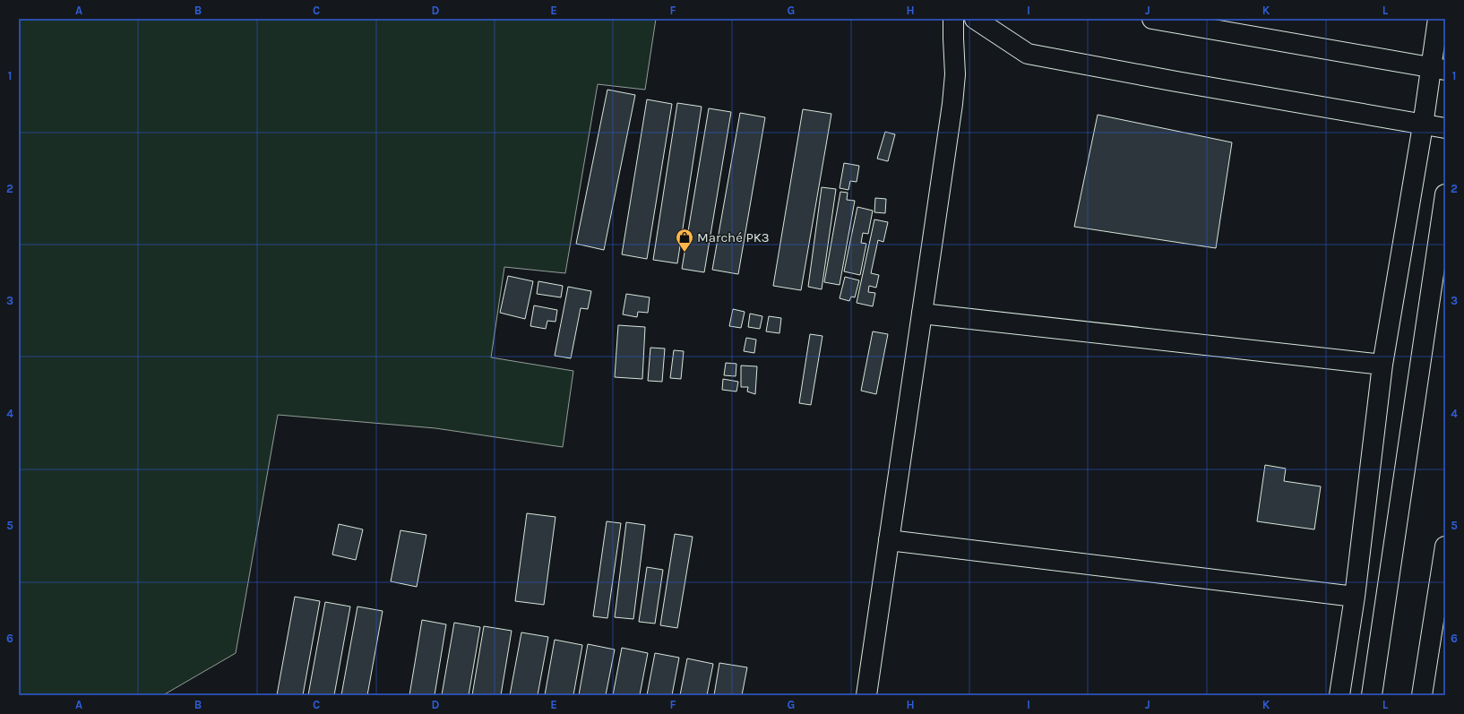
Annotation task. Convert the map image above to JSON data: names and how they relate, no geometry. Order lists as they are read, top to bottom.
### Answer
{
  "places": {
    "shop": ["Marché PK3"]
  },
  "grid": {
    "columns": [
      "A",
      "B",
      "C",
      "D",
      "E",
      "F",
      "G",
      "H",
      "I",
      "J",
      "K",
      "L"
    ],
    "rows": [
      "1",
      "2",
      "3",
      "4",
      "5",
      "6"
    ]
  }
}
